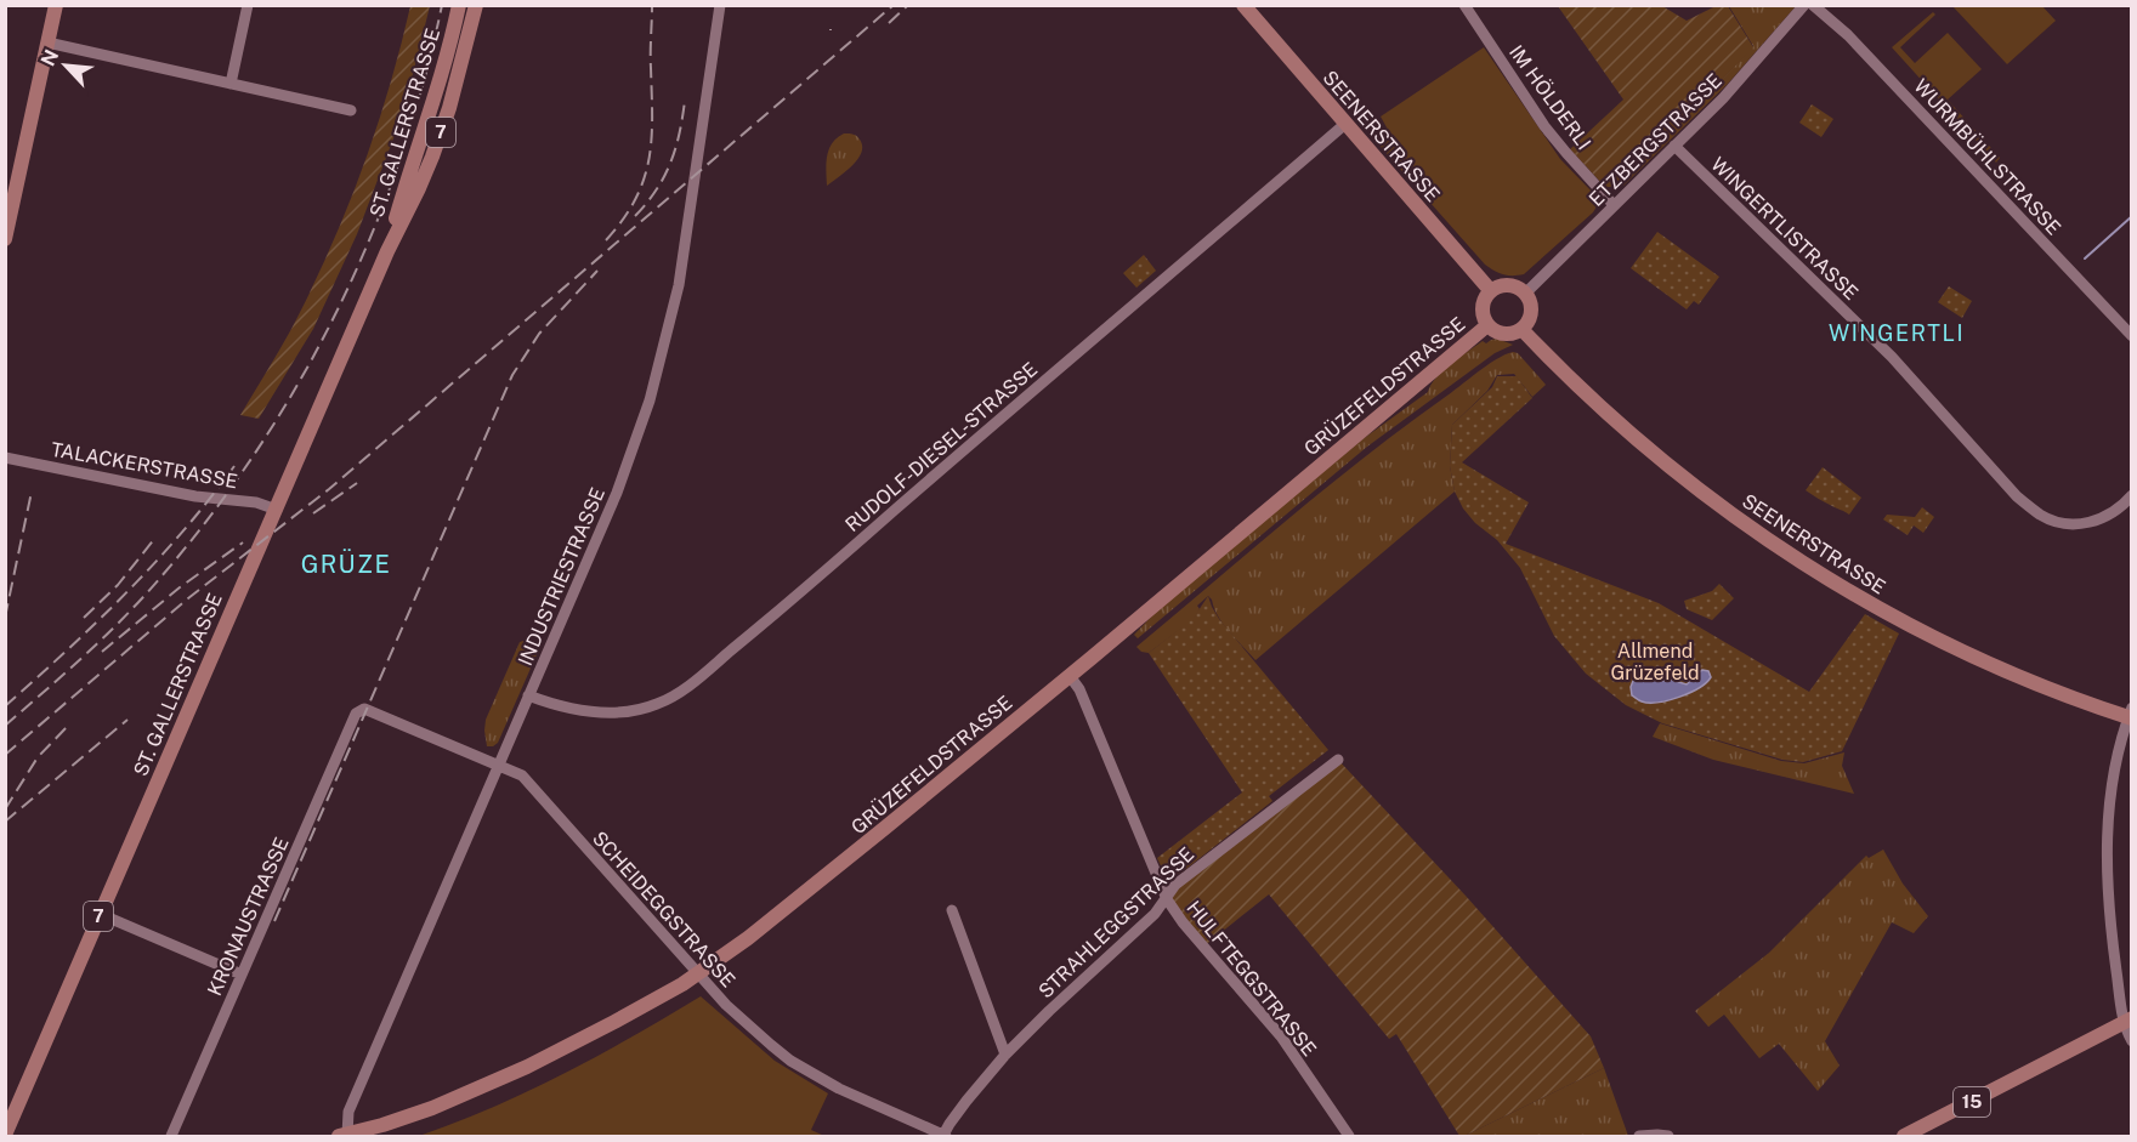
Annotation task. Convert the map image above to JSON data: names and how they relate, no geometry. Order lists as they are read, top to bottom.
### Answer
{
  "streets": {
    "main road": [
      "ST. GALLERSTRASSE",
      "7",
      "SEENERSTRASSE",
      "GRÜZEFELDSTRASSE",
      "15"
    ],
    "street": [
      "IM HÖLDERLI",
      "ETZBERGSTRASSE",
      "WURMBÜHLSTRASSE",
      "WINGERTLISTRASSE",
      "RUDOLF-DIESEL-STRASSE",
      "TALACKERSTRASSE",
      "INDUSTRIESTRASSE",
      "SCHEIDEGGSTRASSE",
      "KRONAUSTRASSE",
      "STRAHLEGGSTRASSE",
      "HULFTEGGSTRASSE"
    ]
  },
  "crossings": [
    ["IM HÖLDERLI", "ETZBERGSTRASSE"],
    ["ST. GALLERSTRASSE", "TALACKERSTRASSE"],
    ["SEENERSTRASSE", "ETZBERGSTRASSE"],
    ["SEENERSTRASSE", "GRÜZEFELDSTRASSE"],
    ["SEENERSTRASSE", "RUDOLF-DIESEL-STRASSE"],
    ["ETZBERGSTRASSE", "WINGERTLISTRASSE"],
    ["ETZBERGSTRASSE", "GRÜZEFELDSTRASSE"],
    ["GRÜZEFELDSTRASSE", "INDUSTRIESTRASSE"],
    ["GRÜZEFELDSTRASSE", "SCHEIDEGGSTRASSE"],
    ["GRÜZEFELDSTRASSE", "HULFTEGGSTRASSE"],
    ["RUDOLF-DIESEL-STRASSE", "INDUSTRIESTRASSE"],
    ["INDUSTRIESTRASSE", "SCHEIDEGGSTRASSE"],
    ["SCHEIDEGGSTRASSE", "KRONAUSTRASSE"],
    ["SCHEIDEGGSTRASSE", "STRAHLEGGSTRASSE"],
    ["STRAHLEGGSTRASSE", "HULFTEGGSTRASSE"]
  ],
  "districts": ["WINGERTLI", "GRÜZE"],
  "parks": ["Allmend Grüzefeld"],
  "north": "top left"
}
